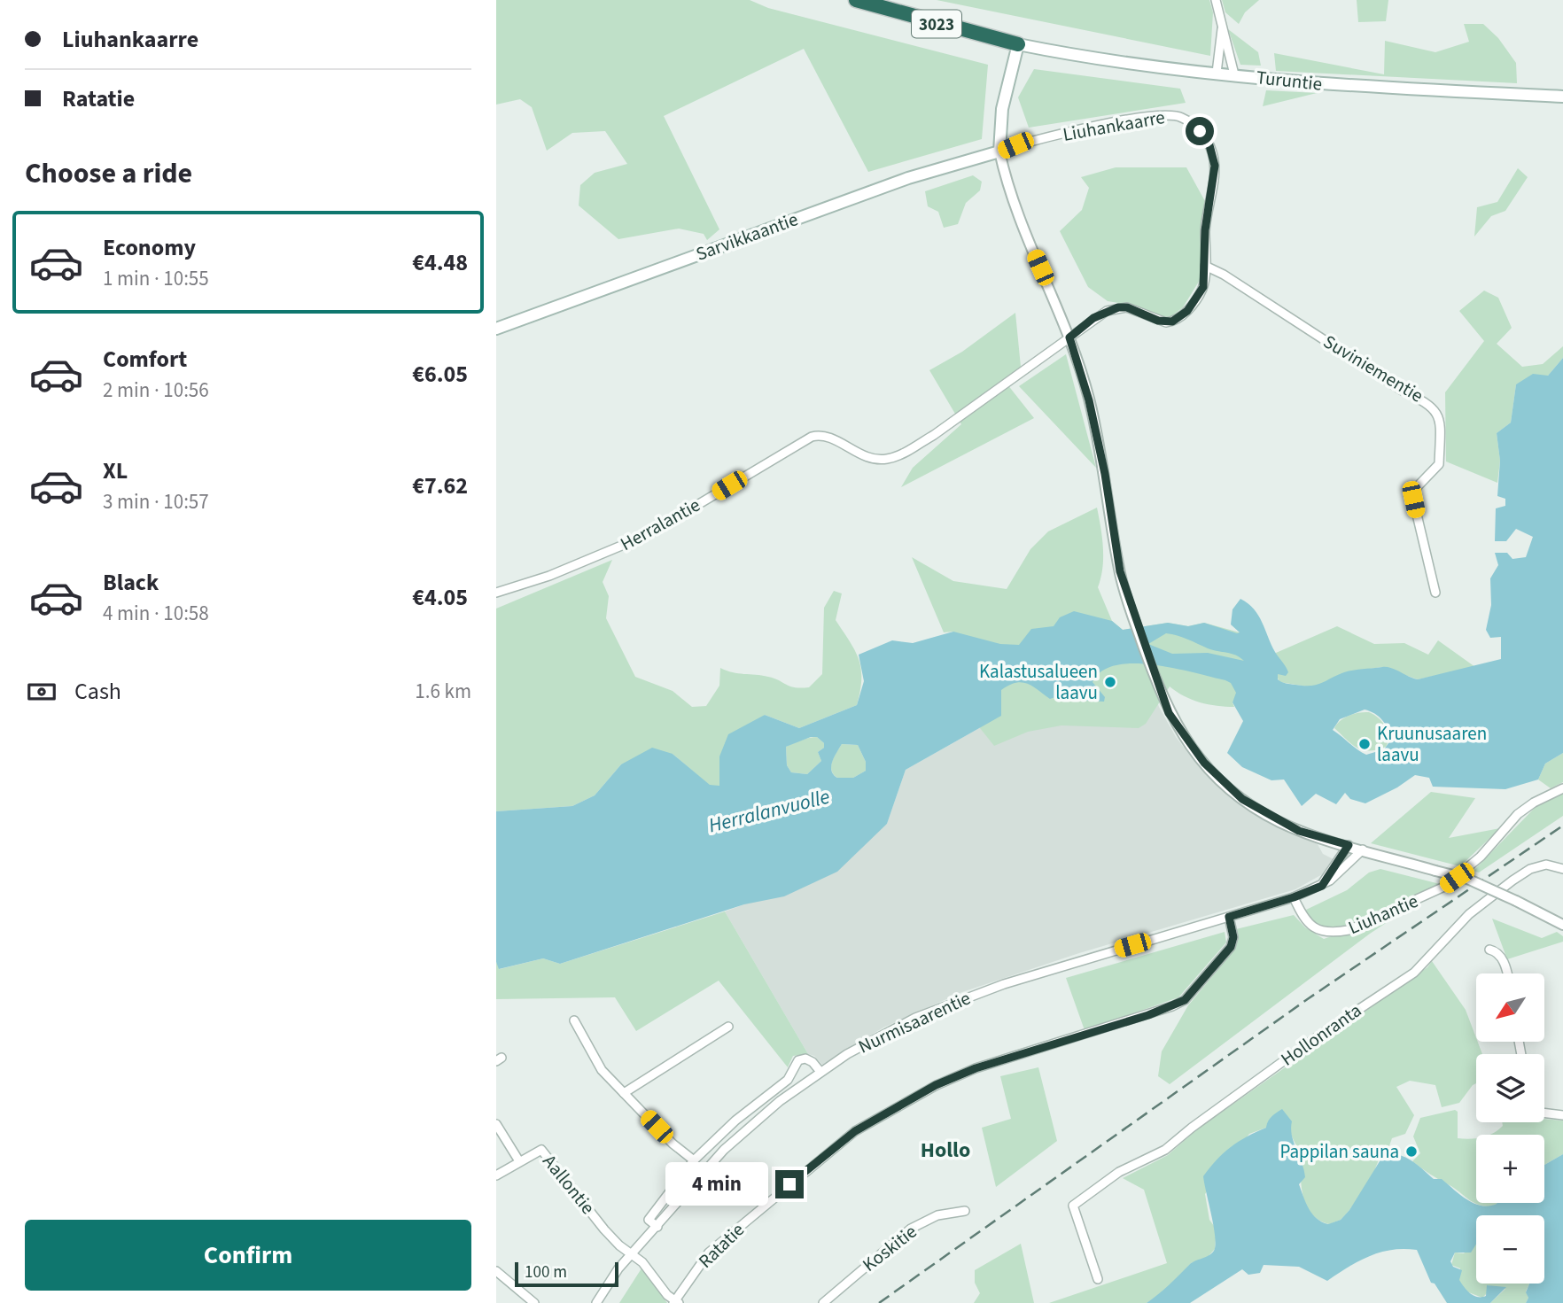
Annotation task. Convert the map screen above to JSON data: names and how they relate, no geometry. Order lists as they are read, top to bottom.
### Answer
{
  "streets": {
    "highway": ["3023"],
    "main road": ["Turuntie", "Sarvikkaantie"],
    "street": [
      "Liuhankaarre",
      "Suviniementie",
      "Herralantie",
      "Liuhantie",
      "Nurmisaarentie",
      "Hollonranta",
      "Aallontie",
      "Ratatie",
      "Koskitie"
    ]
  },
  "crossings": [
    ["3023", "Turuntie"],
    ["Liuhankaarre", "Sarvikkaantie"],
    ["Liuhankaarre", "Suviniementie"],
    ["Liuhankaarre", "Herralantie"],
    ["Liuhantie", "Nurmisaarentie"],
    ["Nurmisaarentie", "Aallontie"],
    ["Nurmisaarentie", "Ratatie"]
  ],
  "districts": ["Hollo"],
  "water": ["Herralanvuolle"],
  "places": ["Kalastusalueen laavu", "Kruunusaaren laavu", "Pappilan sauna"],
  "scale_bar": "100 m",
  "north": "bottom left",
  "page": {
    "banner": ["Liuhankaarre", "Ratatie"],
    "heading": "Choose a ride",
    "list": [
      {
        "name": "Economy",
        "note": "1 min · 10:55",
        "value": "€4.48"
      },
      {
        "name": "Comfort",
        "note": "2 min · 10:56",
        "value": "€6.05"
      },
      {
        "name": "XL",
        "note": "3 min · 10:57",
        "value": "€7.62"
      },
      {
        "name": "Black",
        "note": "4 min · 10:58",
        "value": "€4.05"
      }
    ],
    "pay": ["Cash", "1.6 km"],
    "map_buttons": ["+", "−"],
    "bubble": "4 min",
    "buttons": "Confirm",
    "scale": "100 m"
  }
}
